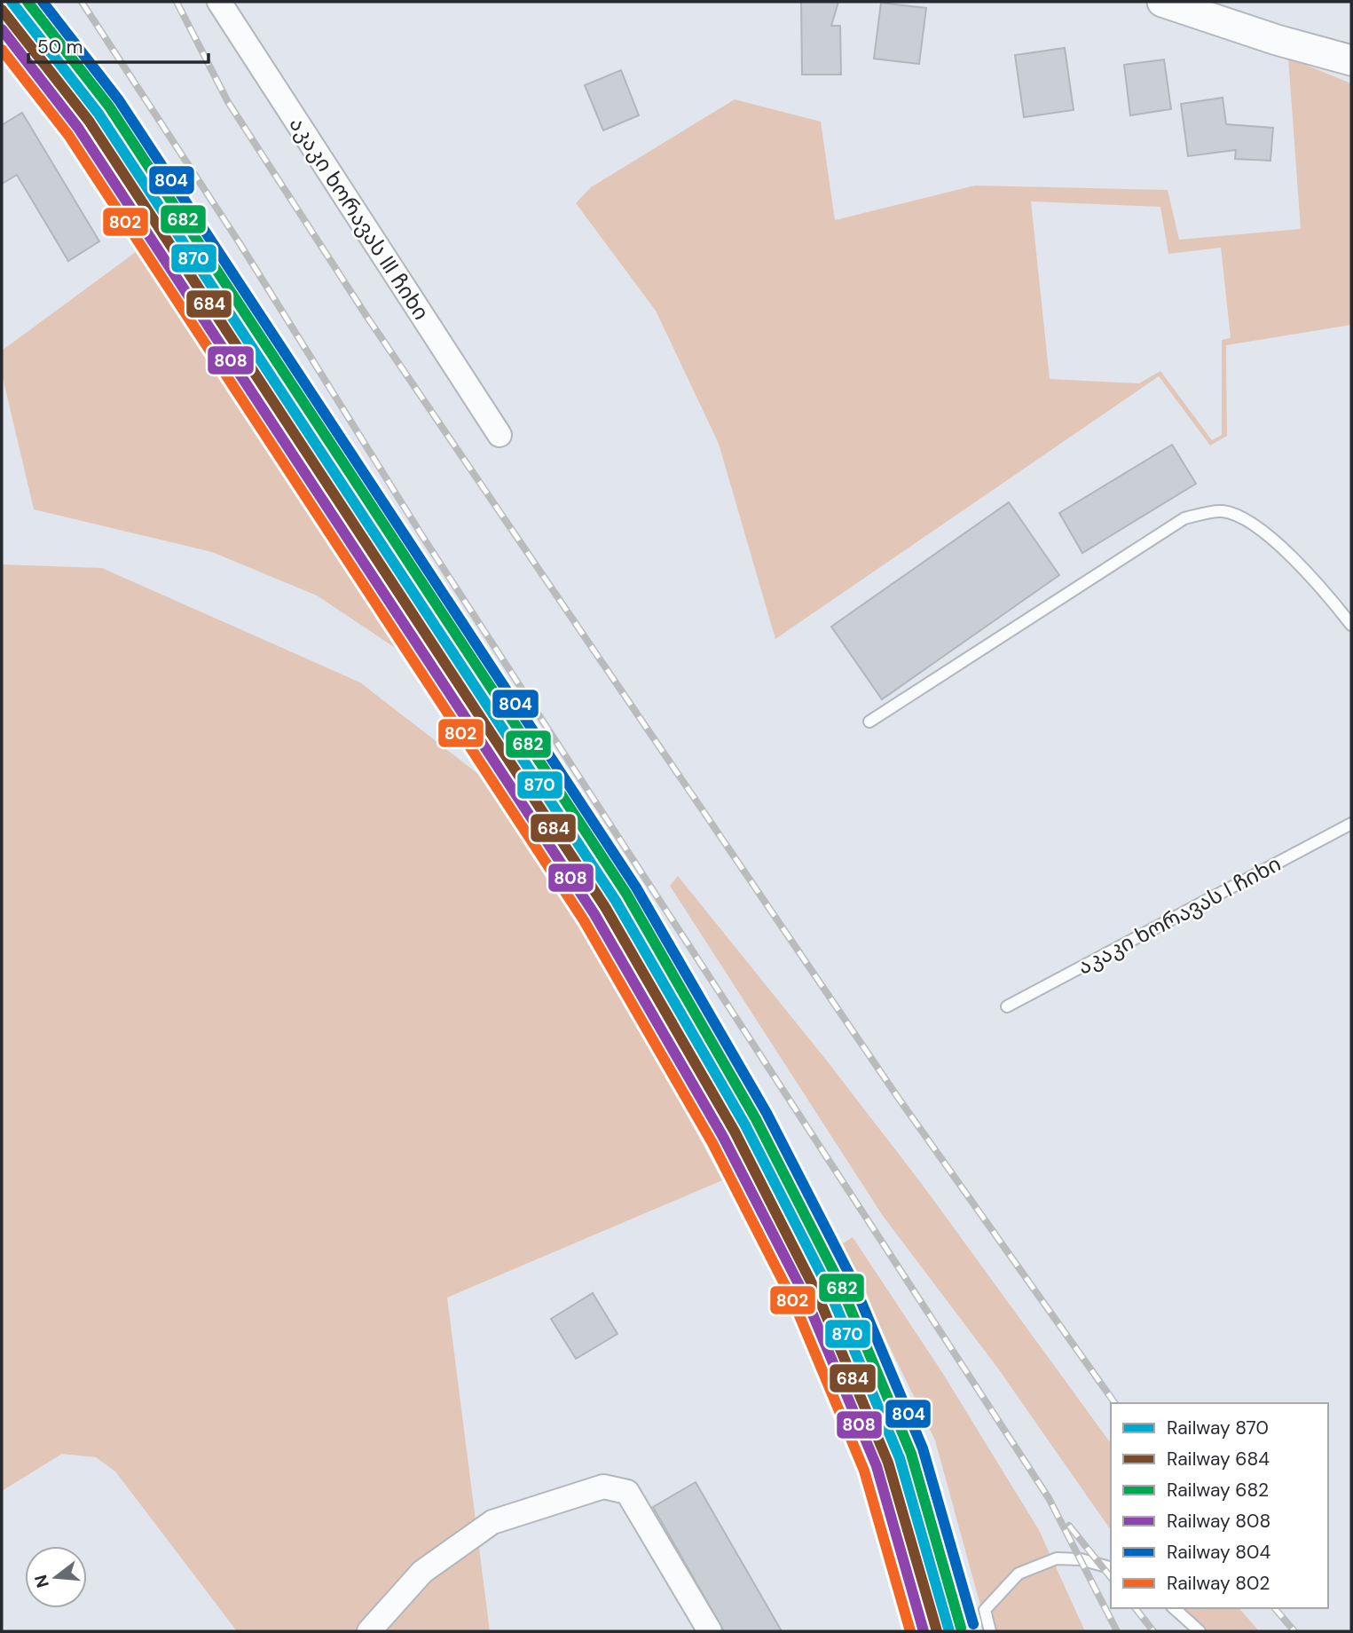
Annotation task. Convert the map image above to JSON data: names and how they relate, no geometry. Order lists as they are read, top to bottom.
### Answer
{
  "streets": {
    "street": ["აკაკი ხორავას III ჩიხი"],
    "lane": ["აკაკი ხორავას I ჩიხი"]
  },
  "lines": [
    "rail line 870",
    "rail line 682",
    "rail line 804",
    "rail line 684",
    "rail line 808",
    "rail line 802"
  ],
  "legend": [
    "Railway 870",
    "Railway 684",
    "Railway 682",
    "Railway 808",
    "Railway 804",
    "Railway 802"
  ],
  "scale_bar": "50 m",
  "north": "left"
}
